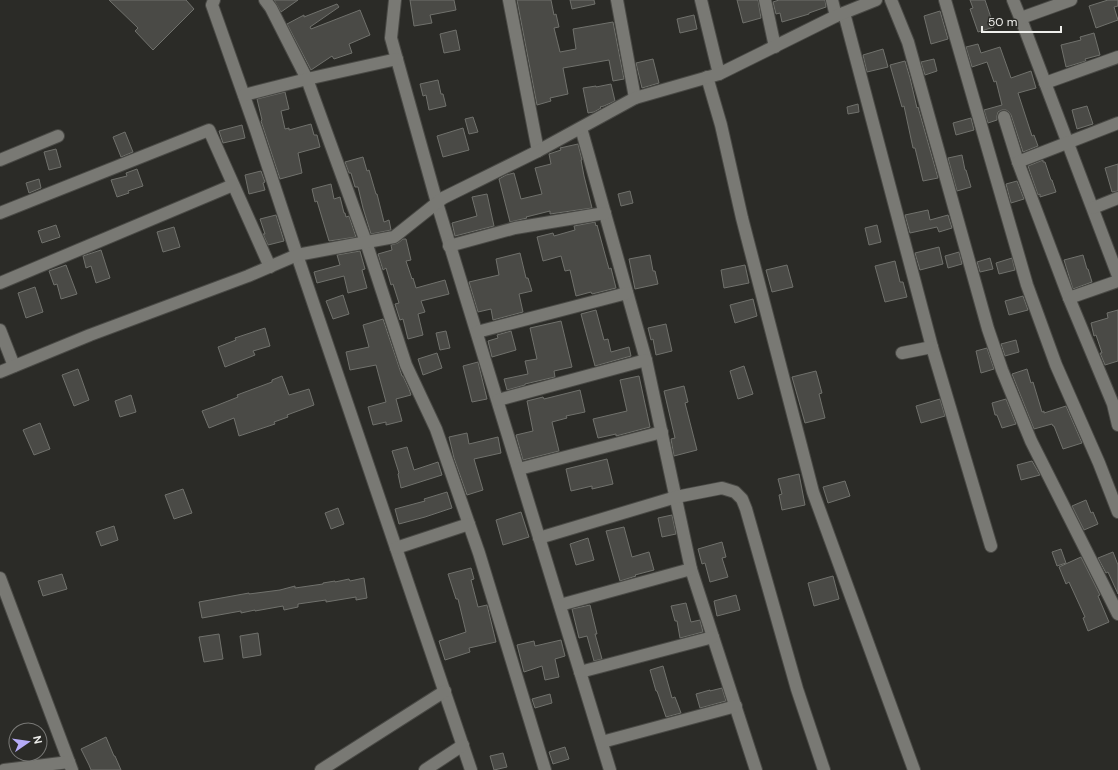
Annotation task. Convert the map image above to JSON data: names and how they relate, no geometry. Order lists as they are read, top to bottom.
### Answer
{
  "scale_bar": "50 m",
  "north": "right"
}
